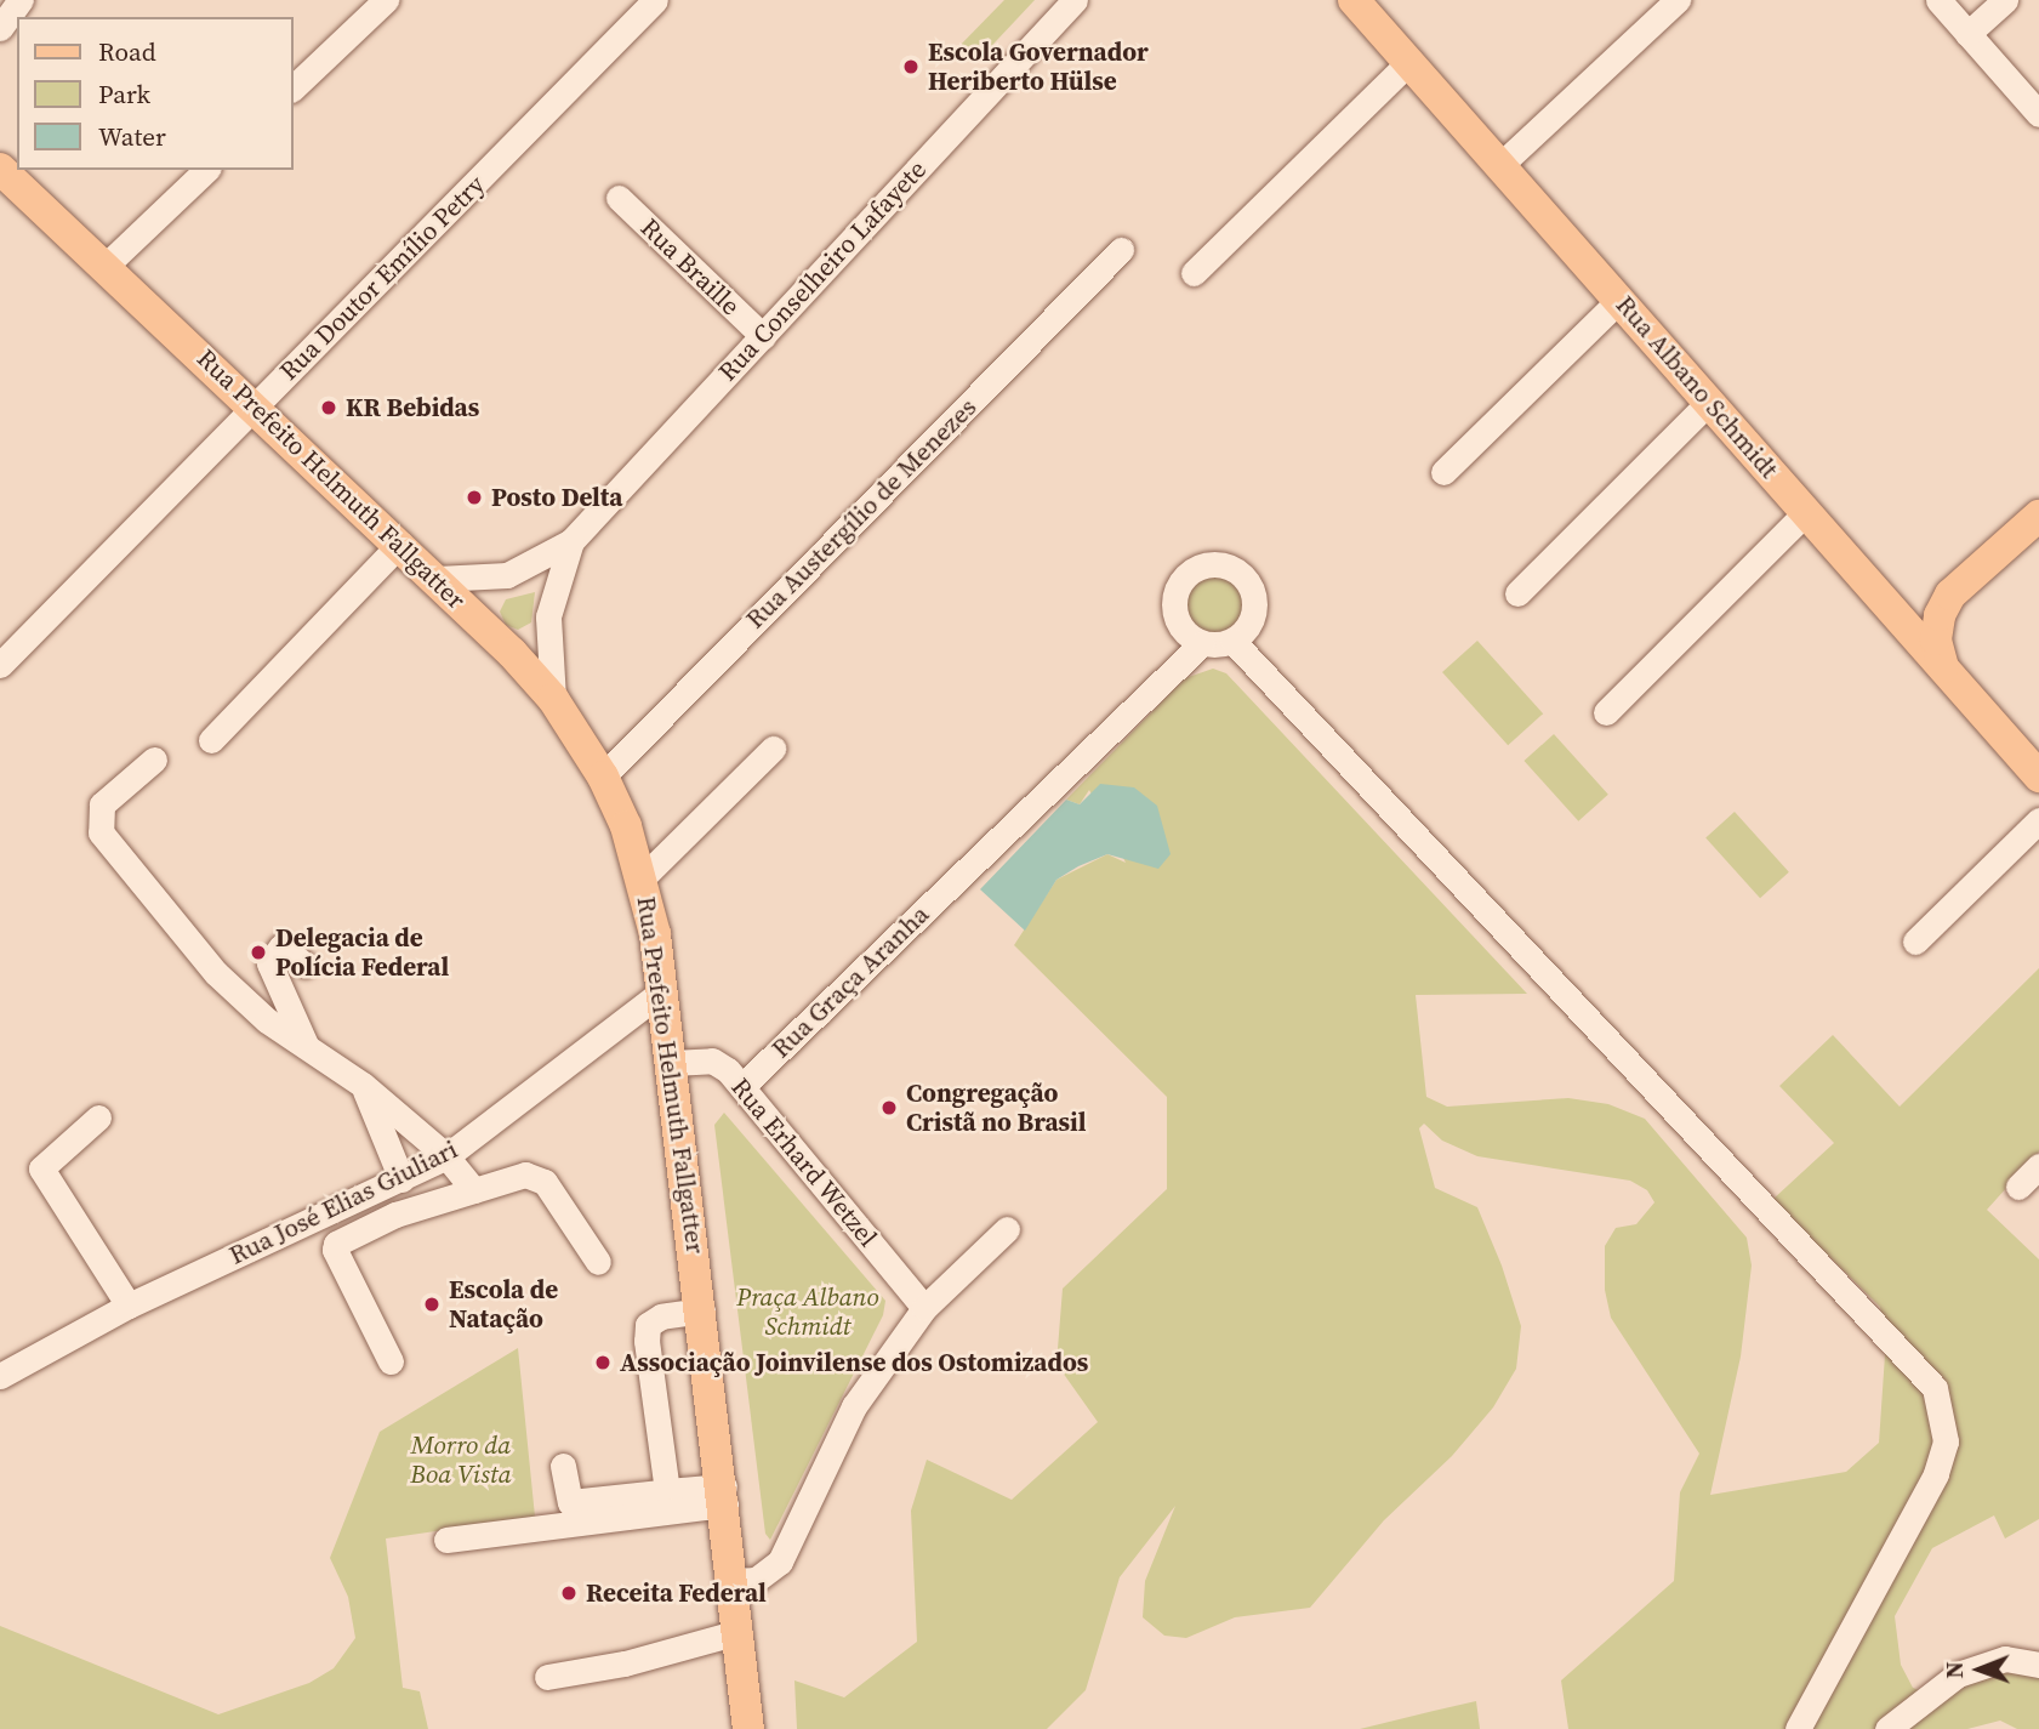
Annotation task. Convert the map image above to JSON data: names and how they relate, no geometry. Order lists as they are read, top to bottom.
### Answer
{
  "streets": {
    "main road": ["Rua Albano Schmidt", "Rua Prefeito Helmuth Fallgatter"],
    "street": [
      "Rua Braille",
      "Rua Conselheiro Lafayete",
      "Rua Doutor Emílio Petry",
      "Rua Austergílio de Menezes",
      "Rua Graça Aranha",
      "Rua Erhard Wetzel",
      "Rua José Elias Giuliari"
    ]
  },
  "crossings": [
    ["Rua Braille", "Rua Conselheiro Lafayete"],
    ["Rua Conselheiro Lafayete", "Rua Prefeito Helmuth Fallgatter"],
    ["Rua Doutor Emílio Petry", "Rua Prefeito Helmuth Fallgatter"],
    ["Rua Prefeito Helmuth Fallgatter", "Rua Austergílio de Menezes"],
    ["Rua Prefeito Helmuth Fallgatter", "Rua Erhard Wetzel"],
    ["Rua Prefeito Helmuth Fallgatter", "Rua José Elias Giuliari"],
    ["Rua Graça Aranha", "Rua Erhard Wetzel"]
  ],
  "parks": ["Praça Albano Schmidt", "Morro da Boa Vista"],
  "places": [
    "Escola Governador Heriberto Hülse",
    "KR Bebidas",
    "Posto Delta",
    "Delegacia de Polícia Federal",
    "Congregação Cristã no Brasil",
    "Escola de Natação",
    "Associação Joinvilense dos Ostomizados",
    "Receita Federal"
  ],
  "legend": ["Road", "Park", "Water"],
  "north": "left"
}
